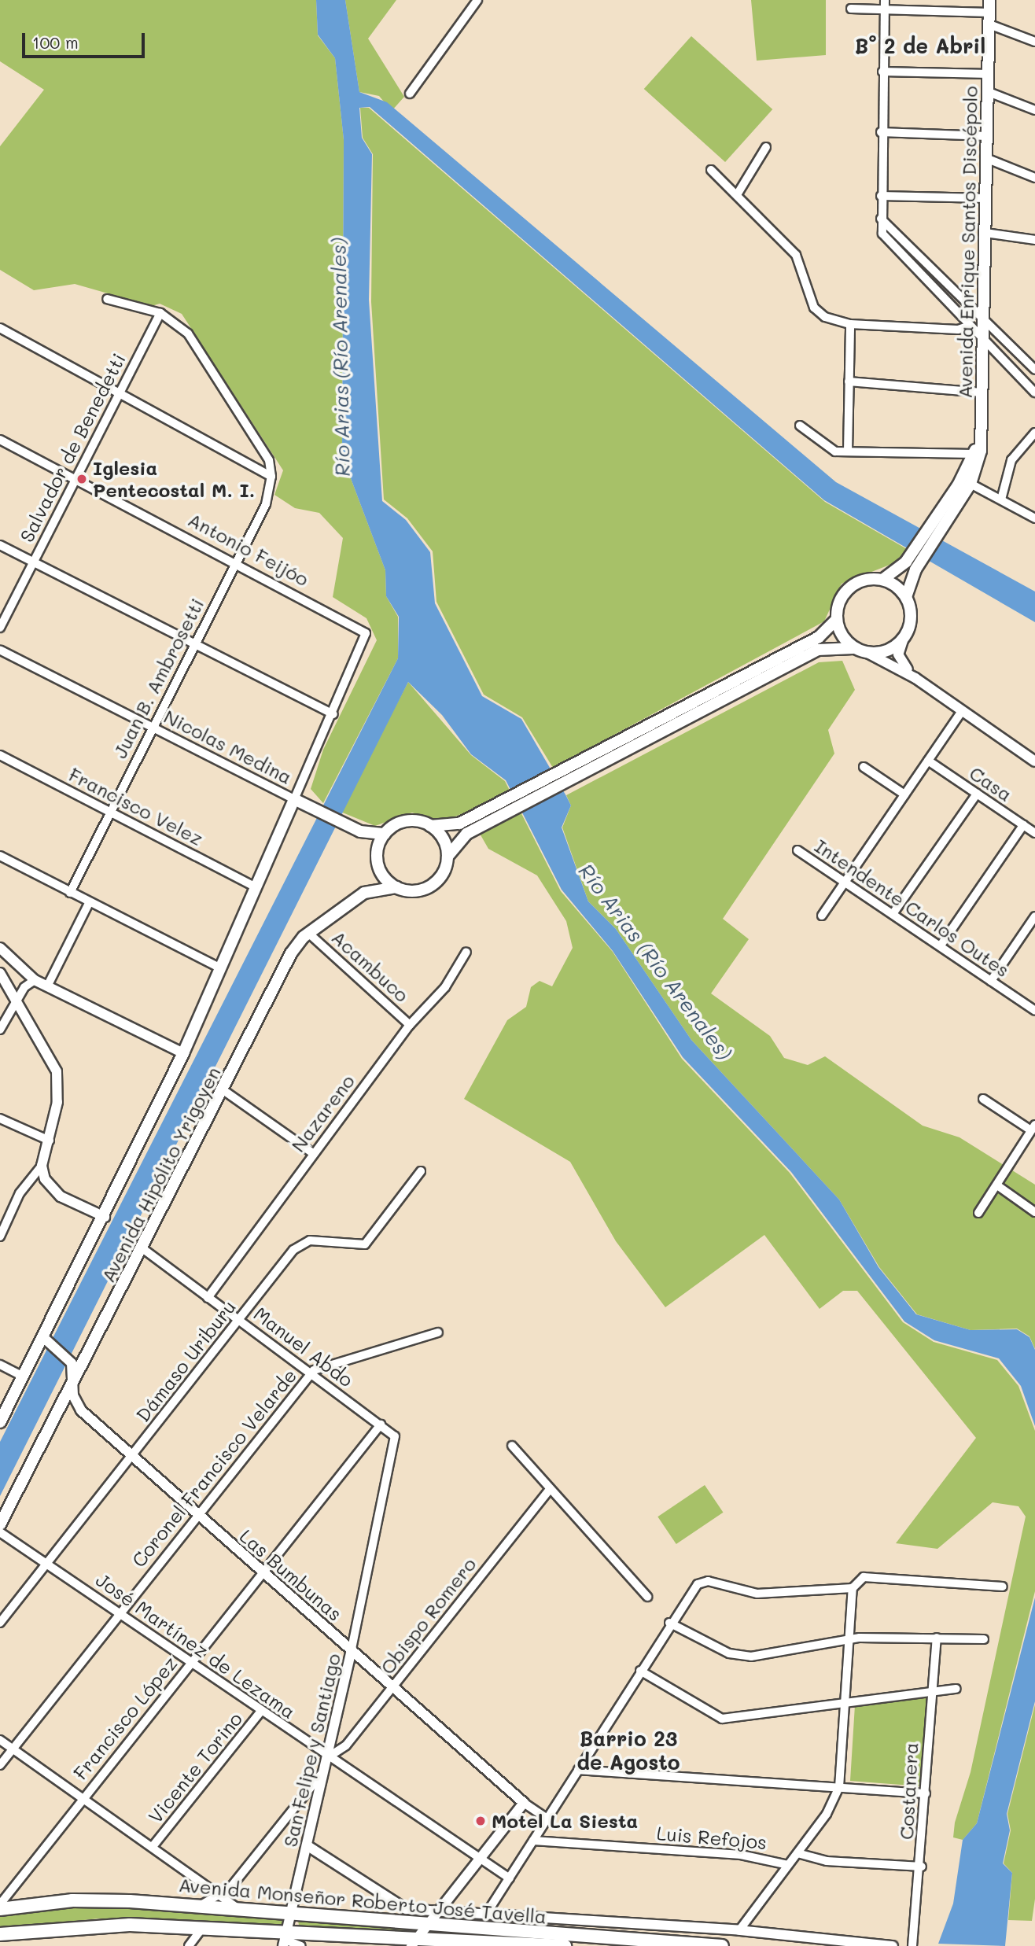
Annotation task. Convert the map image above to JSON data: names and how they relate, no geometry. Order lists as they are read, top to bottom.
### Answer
{
  "streets": {
    "highway": ["Avenida Monseñor Roberto José Tavella"],
    "main road": ["Avenida Enrique Santos Discépolo", "Avenida Hipólito Yrigoyen"],
    "street": [
      "Salvador de Benedetti",
      "Antonio Feijóo",
      "Juan B. Ambrosetti",
      "Nicolas Medina",
      "Casa",
      "Francisco Velez",
      "Intendente Carlos Outes",
      "Acambuco",
      "Nazareno",
      "Manuel Abdo",
      "Dámaso Uriburu",
      "Coronel Francisco Velarde",
      "Las Bumbunas",
      "Obispo Romero",
      "José Martínez de Lezama",
      "Francisco López",
      "San Felipe y Santiago",
      "Vicente Torino",
      "Costanera",
      "Luis Refojos"
    ]
  },
  "crossings": [
    ["Salvador de Benedetti", "Antonio Feijóo"],
    ["Antonio Feijóo", "Juan B. Ambrosetti"],
    ["Juan B. Ambrosetti", "Nicolas Medina"],
    ["Juan B. Ambrosetti", "Francisco Velez"],
    ["Nicolas Medina", "Avenida Hipólito Yrigoyen"],
    ["Francisco Velez", "Avenida Hipólito Yrigoyen"],
    ["Acambuco", "Nazareno"],
    ["Acambuco", "Avenida Hipólito Yrigoyen"],
    ["Nazareno", "Manuel Abdo"],
    ["Avenida Hipólito Yrigoyen", "Manuel Abdo"],
    ["Avenida Hipólito Yrigoyen", "Las Bumbunas"],
    ["Manuel Abdo", "Dámaso Uriburu"],
    ["Manuel Abdo", "Coronel Francisco Velarde"],
    ["Manuel Abdo", "Francisco López"],
    ["Manuel Abdo", "San Felipe y Santiago"],
    ["Dámaso Uriburu", "Las Bumbunas"],
    ["Dámaso Uriburu", "José Martínez de Lezama"],
    ["Coronel Francisco Velarde", "Las Bumbunas"],
    ["Coronel Francisco Velarde", "José Martínez de Lezama"],
    ["Las Bumbunas", "Obispo Romero"],
    ["Las Bumbunas", "Francisco López"],
    ["Las Bumbunas", "San Felipe y Santiago"],
    ["Obispo Romero", "José Martínez de Lezama"],
    ["Obispo Romero", "San Felipe y Santiago"],
    ["José Martínez de Lezama", "Francisco López"],
    ["José Martínez de Lezama", "San Felipe y Santiago"],
    ["José Martínez de Lezama", "Vicente Torino"],
    ["San Felipe y Santiago", "Avenida Monseñor Roberto José Tavella"]
  ],
  "districts": ["B° 2 de Abril", "Barrio 23 de Agosto"],
  "water": ["Río Arias (Río Arenales)"],
  "places": ["Iglesia Pentecostal M. I.", "Motel La Siesta"],
  "scale_bar": "100 m"
}
